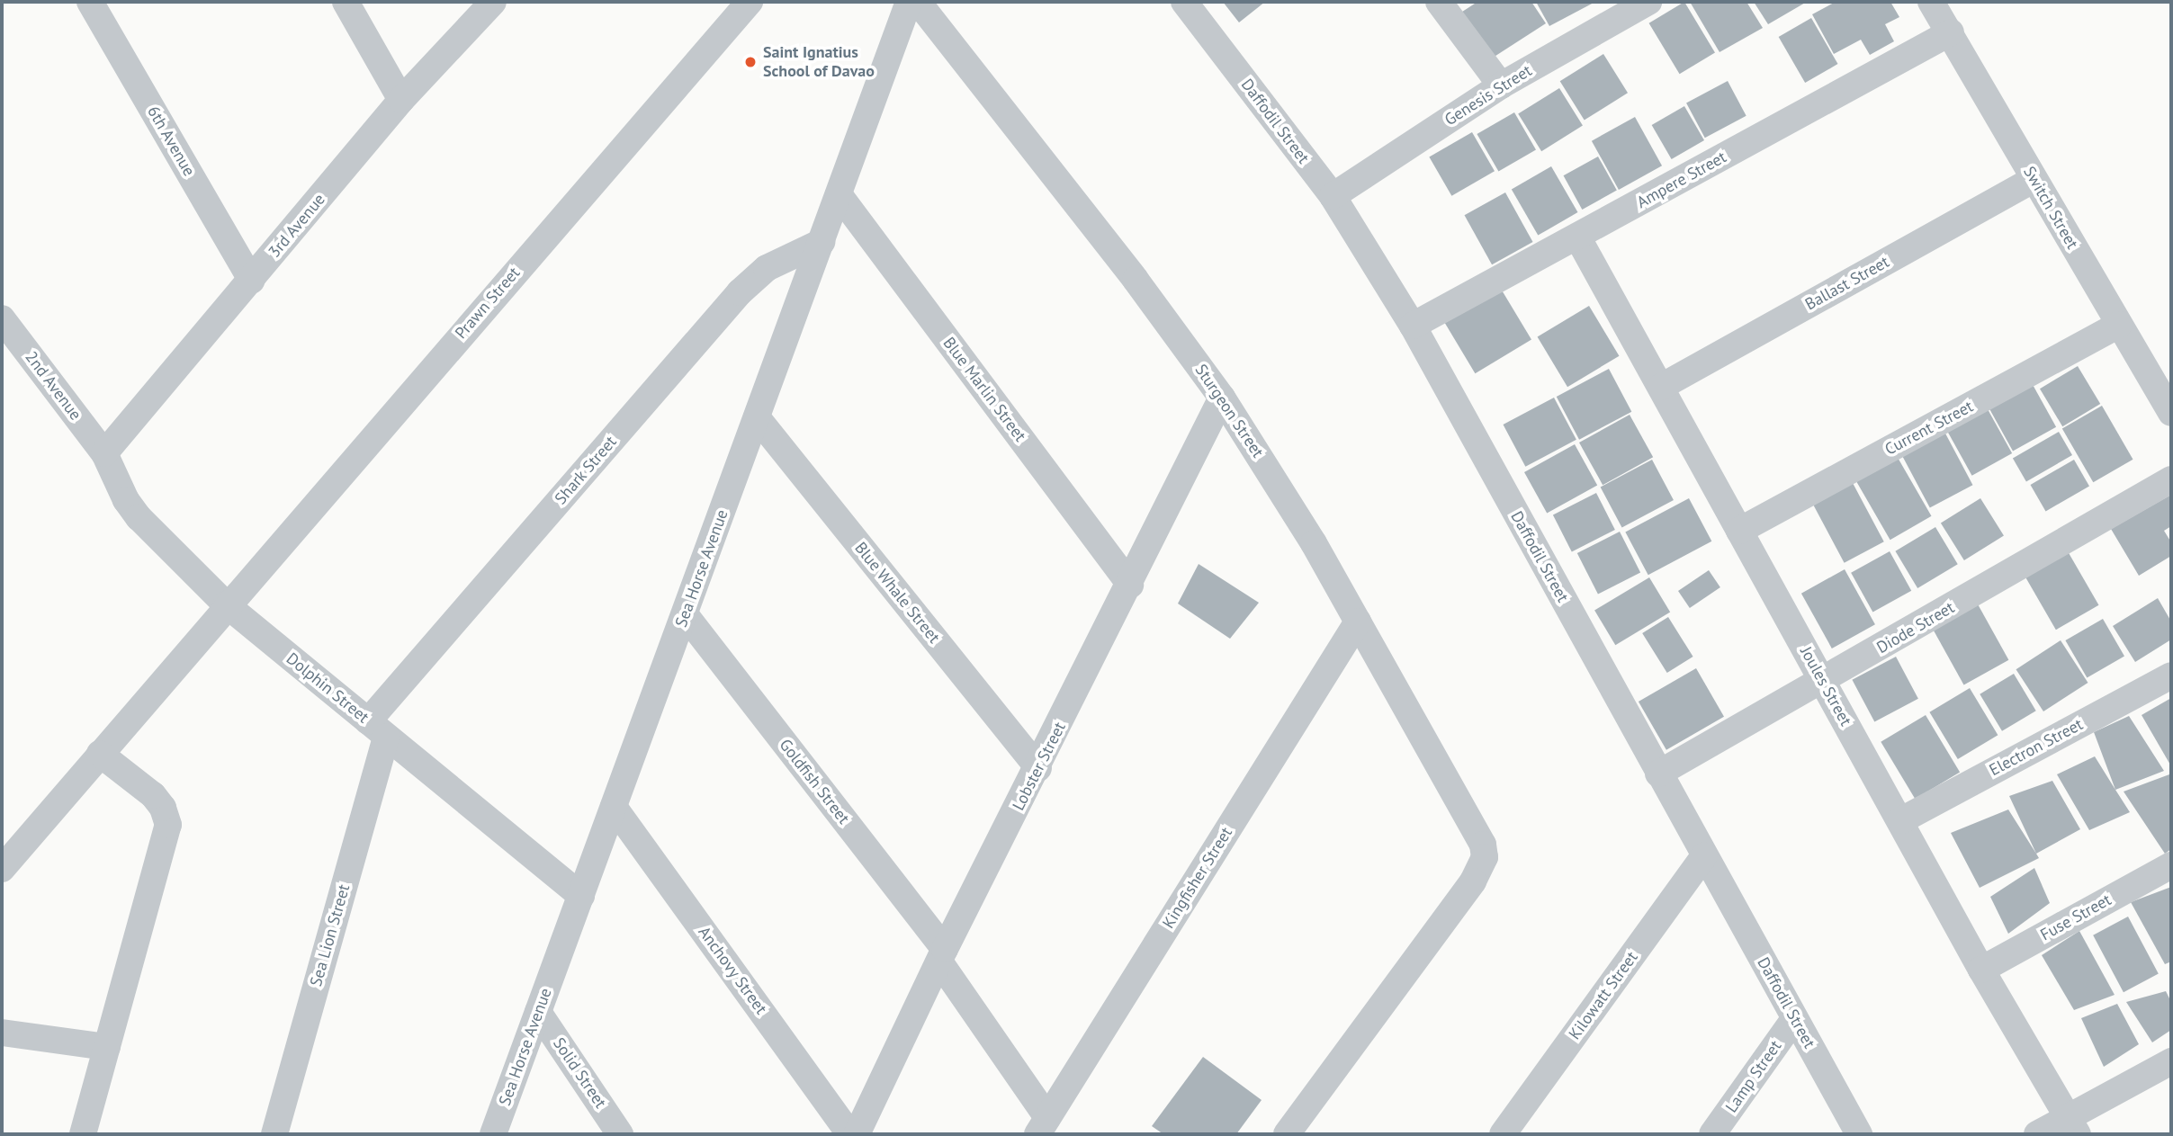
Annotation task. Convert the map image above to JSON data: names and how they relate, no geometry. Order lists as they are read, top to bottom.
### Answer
{
  "streets": {
    "street": [
      "Genesis Street",
      "Daffodil Street",
      "6th Avenue",
      "Ampere Street",
      "Switch Street",
      "3rd Avenue",
      "Ballast Street",
      "Prawn Street",
      "2nd Avenue",
      "Blue Marlin Street",
      "Sturgeon Street",
      "Current Street",
      "Shark Street",
      "Sea Horse Avenue",
      "Blue Whale Street",
      "Diode Street",
      "Joules Street",
      "Dolphin Street",
      "Electron Street",
      "Lobster Street",
      "Goldfish Street",
      "Kingfisher Street",
      "Fuse Street",
      "Sea Lion Street",
      "Anchovy Street",
      "Kilowatt Street",
      "Solid Street",
      "Lamp Street"
    ]
  },
  "crossings": [
    ["Genesis Street", "Daffodil Street"],
    ["Daffodil Street", "Ampere Street"],
    ["Daffodil Street", "Diode Street"],
    ["Daffodil Street", "Kilowatt Street"],
    ["Daffodil Street", "Lamp Street"],
    ["6th Avenue", "3rd Avenue"],
    ["Ampere Street", "Switch Street"],
    ["Ampere Street", "Joules Street"],
    ["Switch Street", "Ballast Street"],
    ["Switch Street", "Current Street"],
    ["3rd Avenue", "2nd Avenue"],
    ["3rd Avenue", "Dolphin Street"],
    ["Ballast Street", "Joules Street"],
    ["Prawn Street", "Dolphin Street"],
    ["2nd Avenue", "Dolphin Street"],
    ["Blue Marlin Street", "Sea Horse Avenue"],
    ["Blue Marlin Street", "Lobster Street"],
    ["Sturgeon Street", "Lobster Street"],
    ["Sturgeon Street", "Kingfisher Street"],
    ["Current Street", "Joules Street"],
    ["Shark Street", "Sea Horse Avenue"],
    ["Shark Street", "Dolphin Street"],
    ["Shark Street", "Sea Lion Street"],
    ["Sea Horse Avenue", "Blue Whale Street"],
    ["Sea Horse Avenue", "Dolphin Street"],
    ["Sea Horse Avenue", "Goldfish Street"],
    ["Sea Horse Avenue", "Anchovy Street"],
    ["Sea Horse Avenue", "Solid Street"],
    ["Blue Whale Street", "Lobster Street"],
    ["Diode Street", "Joules Street"],
    ["Joules Street", "Electron Street"],
    ["Joules Street", "Fuse Street"],
    ["Dolphin Street", "Sea Lion Street"],
    ["Lobster Street", "Goldfish Street"],
    ["Goldfish Street", "Kingfisher Street"]
  ],
  "places": ["Saint Ignatius School of Davao"]
}
